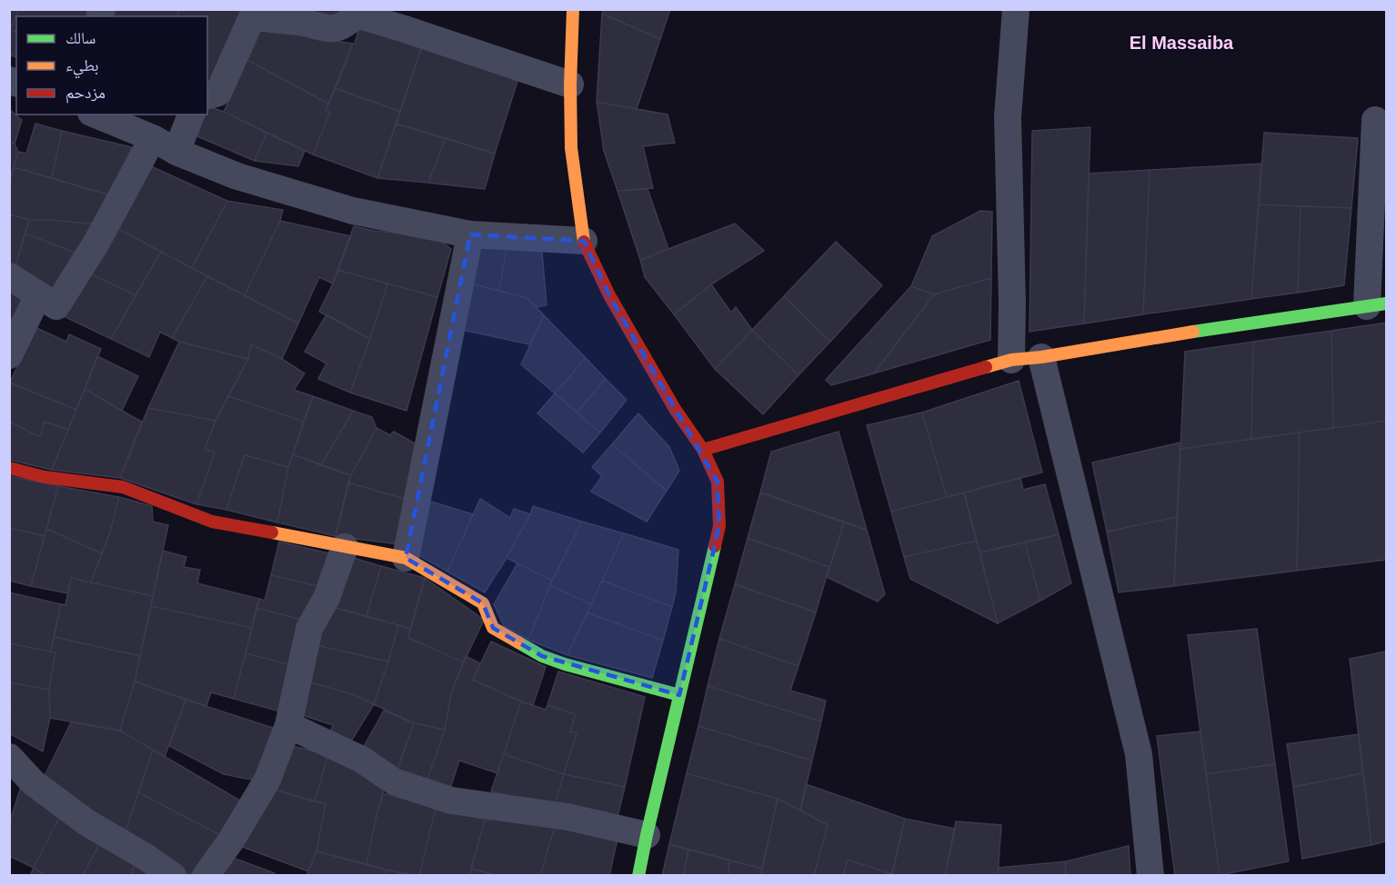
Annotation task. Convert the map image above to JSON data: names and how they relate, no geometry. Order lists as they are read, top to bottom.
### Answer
{
  "districts": ["El Massaiba"],
  "legend": ["سالك", "بطيء", "مزدحم"]
}
